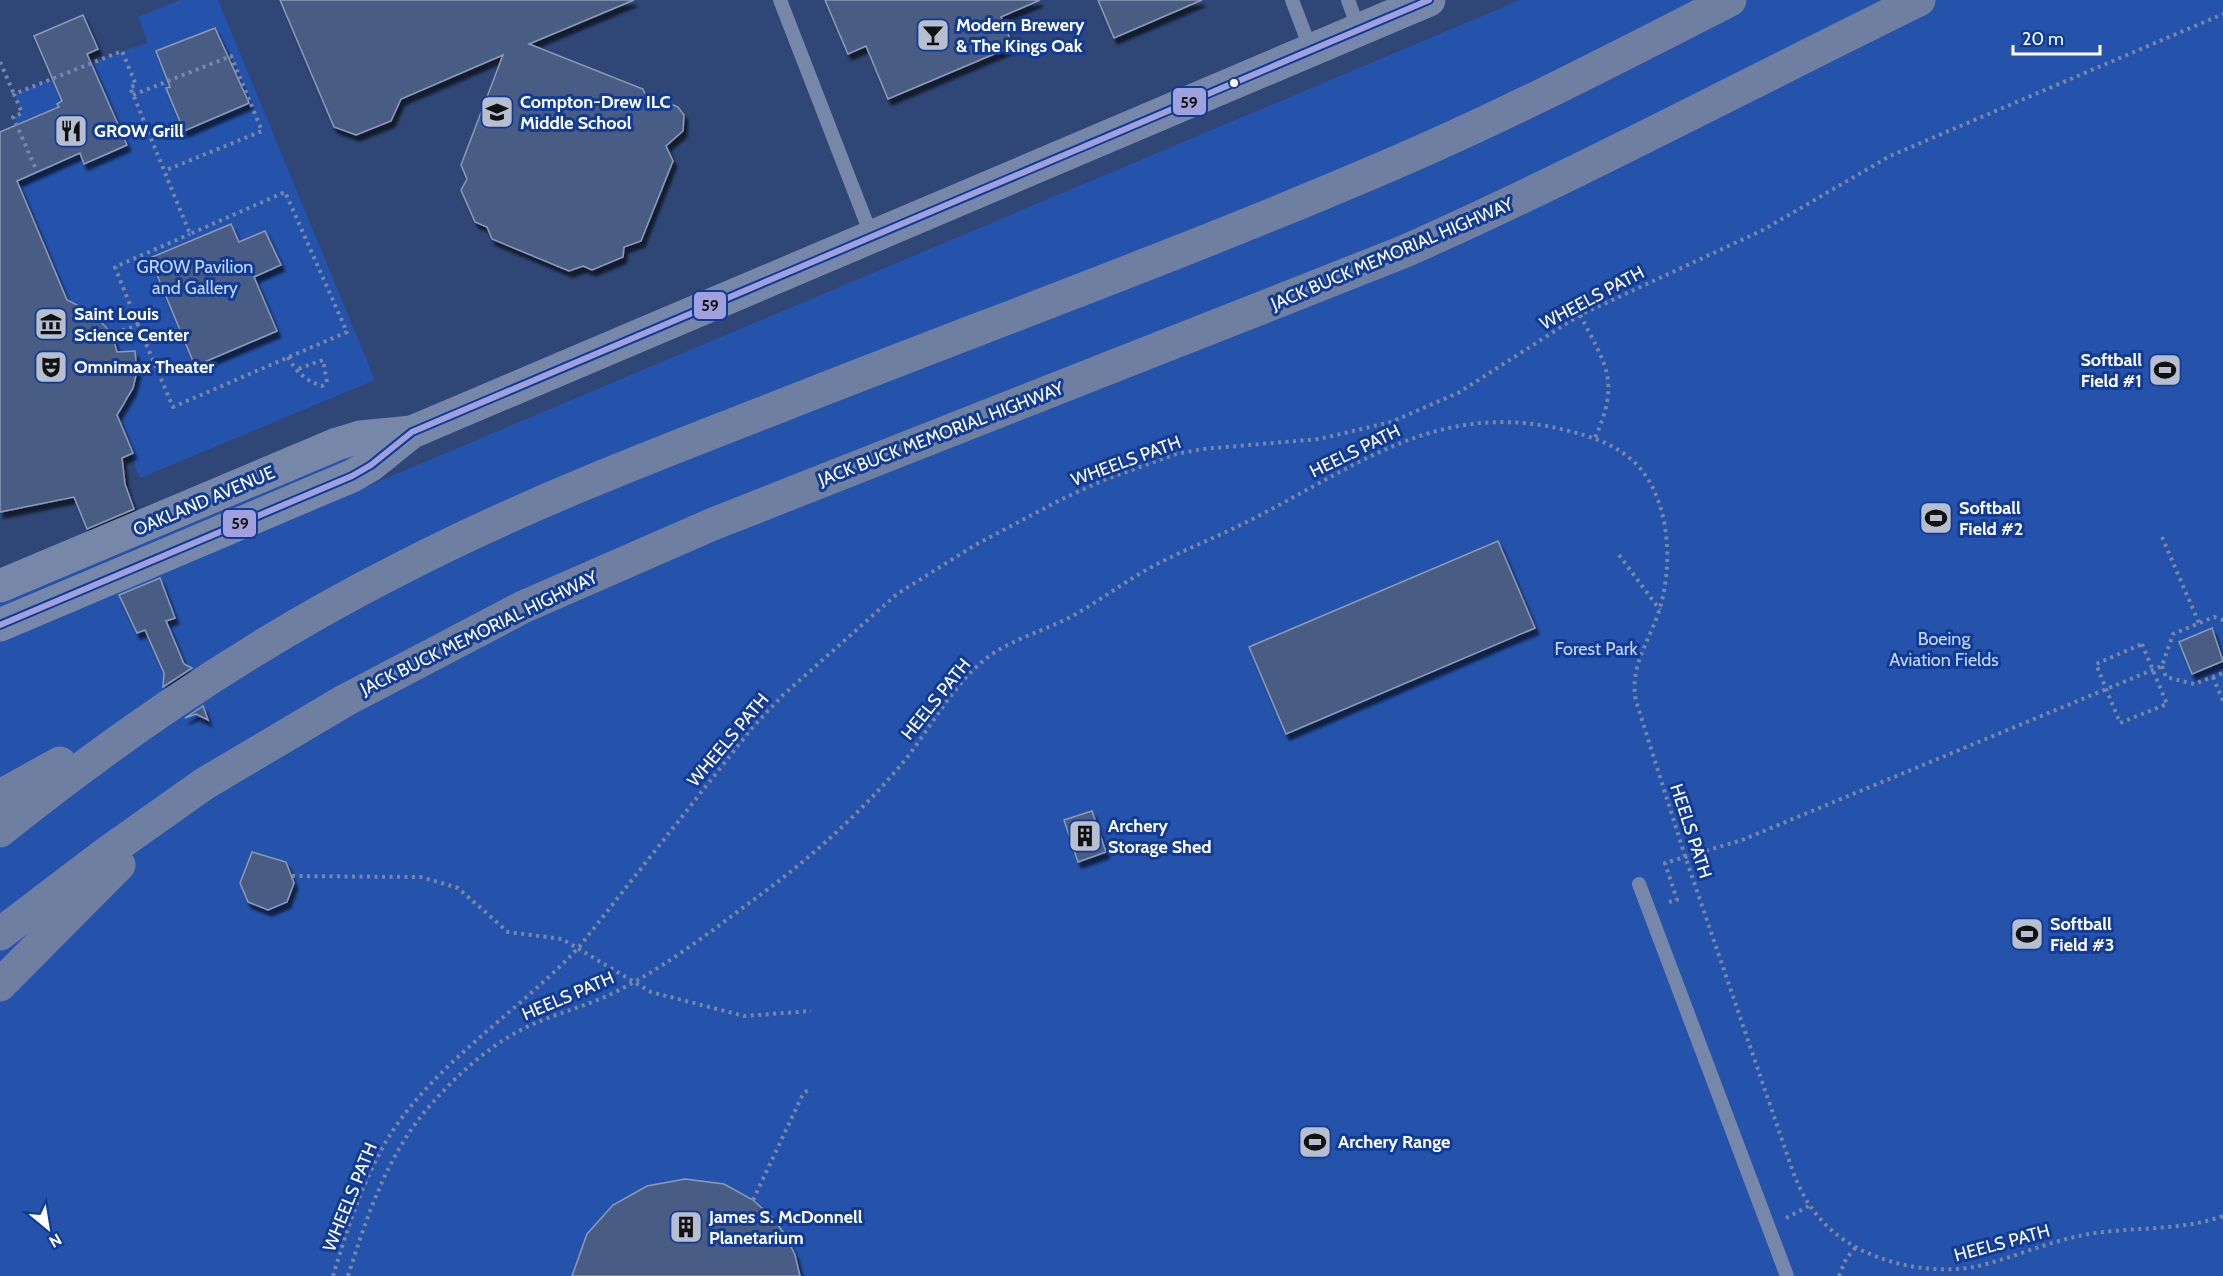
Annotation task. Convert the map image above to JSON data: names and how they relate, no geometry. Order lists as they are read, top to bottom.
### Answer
{
  "streets": {
    "highway": ["JACK BUCK MEMORIAL HIGHWAY"],
    "street": ["OAKLAND AVENUE"],
    "path": ["WHEELS PATH", "HEELS PATH"]
  },
  "parks": ["GROW Pavilion and Gallery", "Boeing Aviation Fields", "Forest Park"],
  "places": {
    "bar": ["Modern Brewery & The Kings Oak"],
    "school or university": ["Compton-Drew ILC Middle School"],
    "restaurant": ["GROW Grill"],
    "museum": ["Saint Louis Science Center"],
    "theatre": ["Omnimax Theater"],
    "sports": [
      "Softball Field #1",
      "Softball Field #2",
      "Softball Field #3",
      "Archery Range"
    ],
    "building": ["Archery Storage Shed", "James S. McDonnell Planetarium"]
  },
  "lines": ["transit line 59"],
  "scale_bar": "20 m",
  "north": "bottom right"
}
